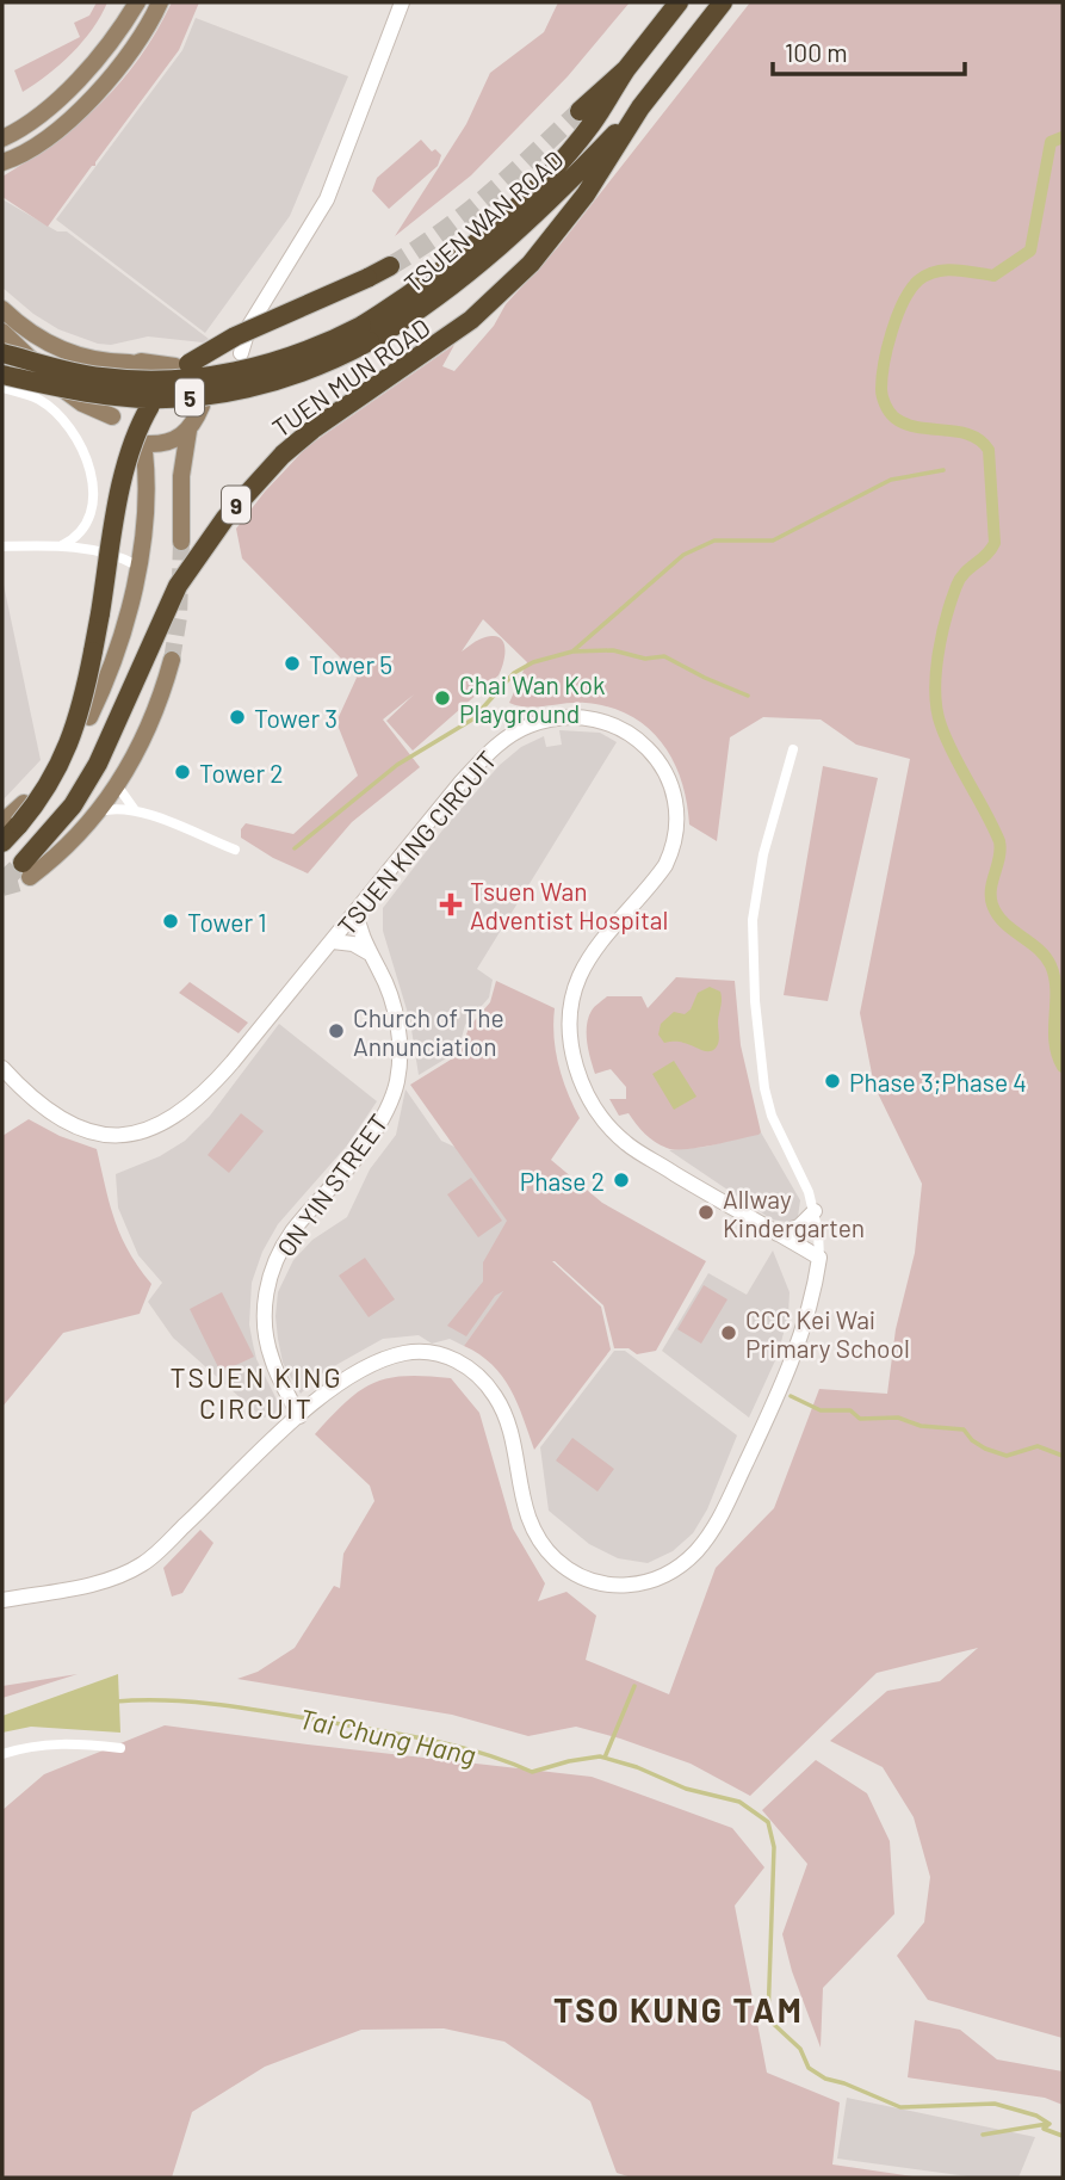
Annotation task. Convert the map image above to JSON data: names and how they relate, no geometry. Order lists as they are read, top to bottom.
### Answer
{
  "streets": {
    "highway": [
      "TSUEN WAN ROAD",
      "TUEN MUN ROAD",
      "5",
      "9"
    ],
    "street": ["TSUEN KING CIRCUIT", "ON YIN STREET"]
  },
  "crossings": [
    ["TSUEN WAN ROAD", "TUEN MUN ROAD"],
    ["TSUEN KING CIRCUIT", "ON YIN STREET"]
  ],
  "districts": ["TSUEN KING CIRCUIT", "TSO KUNG TAM"],
  "water": ["Tai Chung Hang"],
  "places": {
    "other": [
      "Tower 5",
      "Chai Wan Kok Playground",
      "Tower 3",
      "Tower 2",
      "Tower 1",
      "Church of The Annunciation",
      "Phase 3;Phase 4",
      "Phase 2",
      "Allway Kindergarten",
      "CCC Kei Wai Primary School"
    ],
    "health": ["Tsuen Wan Adventist Hospital"]
  },
  "scale_bar": "100 m"
}
